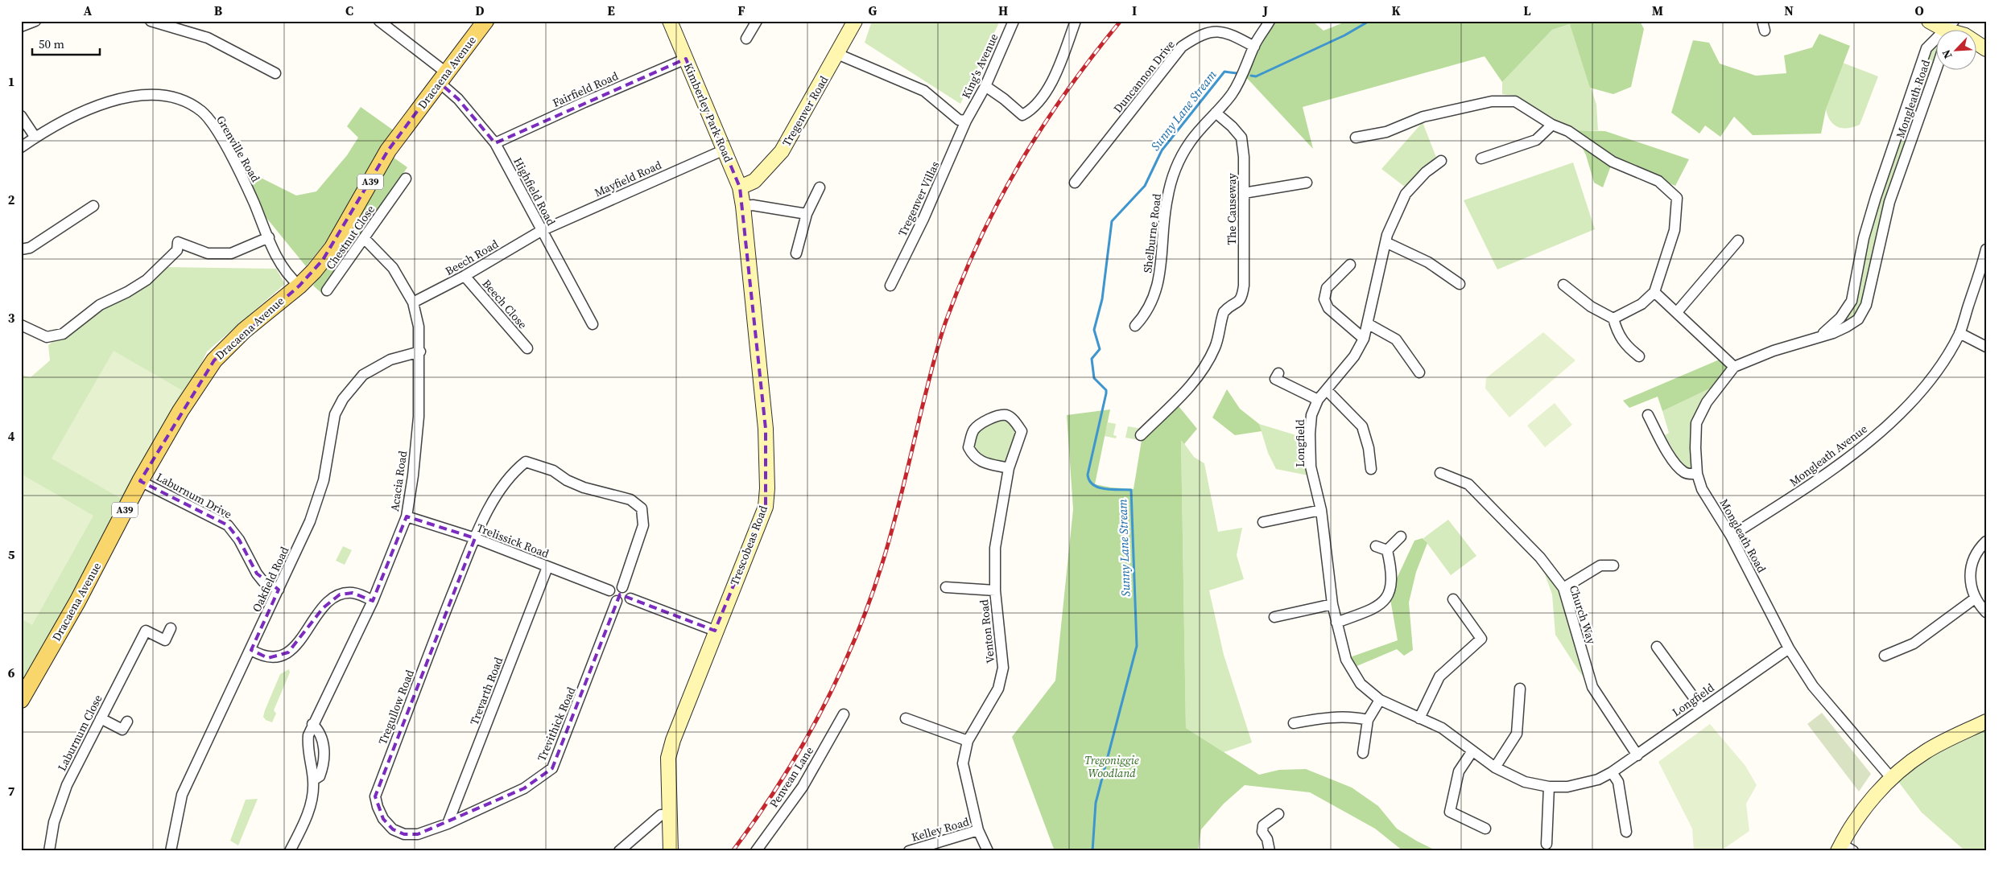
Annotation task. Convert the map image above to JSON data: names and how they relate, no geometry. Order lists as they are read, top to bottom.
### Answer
{
  "streets": {
    "main road": ["Dracaena Avenue", "A39"],
    "street": [
      "King's Avenue",
      "Duncannon Drive",
      "Fairfield Road",
      "Mongleath Road",
      "Tregenver Road",
      "Kimberley Park Road",
      "Grenville Road",
      "Mayfield Road",
      "Highfield Road",
      "Tregenver Villas",
      "The Causeway",
      "Shelburne Road",
      "Chestnut Close",
      "Beech Road",
      "Beech Close",
      "Longfield",
      "Mongleath Avenue",
      "Acacia Road",
      "Laburnum Drive",
      "Trelissick Road",
      "Trescobeas Road",
      "Oakfield Road",
      "Church Way",
      "Venton Road",
      "Trevarth Road",
      "Tregullow Road",
      "Trevithick Road",
      "Laburnum Close",
      "Penvean Lane",
      "Kelley Road"
    ]
  },
  "crossings": [
    ["King's Avenue", "Tregenver Villas"],
    ["Dracaena Avenue", "Grenville Road"],
    ["Dracaena Avenue", "Highfield Road"],
    ["Dracaena Avenue", "Laburnum Drive"],
    ["Duncannon Drive", "Shelburne Road"],
    ["Fairfield Road", "Kimberley Park Road"],
    ["Fairfield Road", "Highfield Road"],
    ["Mongleath Road", "Longfield"],
    ["Mongleath Road", "Mongleath Avenue"],
    ["Tregenver Road", "Kimberley Park Road"],
    ["Kimberley Park Road", "Mayfield Road"],
    ["Kimberley Park Road", "Trescobeas Road"],
    ["Mayfield Road", "Highfield Road"],
    ["Mayfield Road", "Beech Road"],
    ["Highfield Road", "Beech Road"],
    ["The Causeway", "Shelburne Road"],
    ["Chestnut Close", "Acacia Road"],
    ["Beech Road", "Beech Close"],
    ["Beech Road", "Acacia Road"],
    ["Longfield", "Church Way"],
    ["Acacia Road", "Trelissick Road"],
    ["Acacia Road", "Oakfield Road"],
    ["Laburnum Drive", "Oakfield Road"],
    ["Trelissick Road", "Trevarth Road"],
    ["Trelissick Road", "Tregullow Road"],
    ["Trelissick Road", "Trevithick Road"],
    ["Venton Road", "Kelley Road"],
    ["Trevarth Road", "Tregullow Road"],
    ["Trevarth Road", "Trevithick Road"],
    ["Tregullow Road", "Trevithick Road"]
  ],
  "water": ["Sunny Lane Stream"],
  "parks": ["Tregoniggie Woodland"],
  "scale_bar": "50 m",
  "north": "bottom left",
  "grid": {
    "columns": [
      "A",
      "B",
      "C",
      "D",
      "E",
      "F",
      "G",
      "H",
      "I",
      "J",
      "K",
      "L",
      "M",
      "N",
      "O"
    ],
    "rows": [
      "1",
      "2",
      "3",
      "4",
      "5",
      "6",
      "7"
    ]
  }
}
